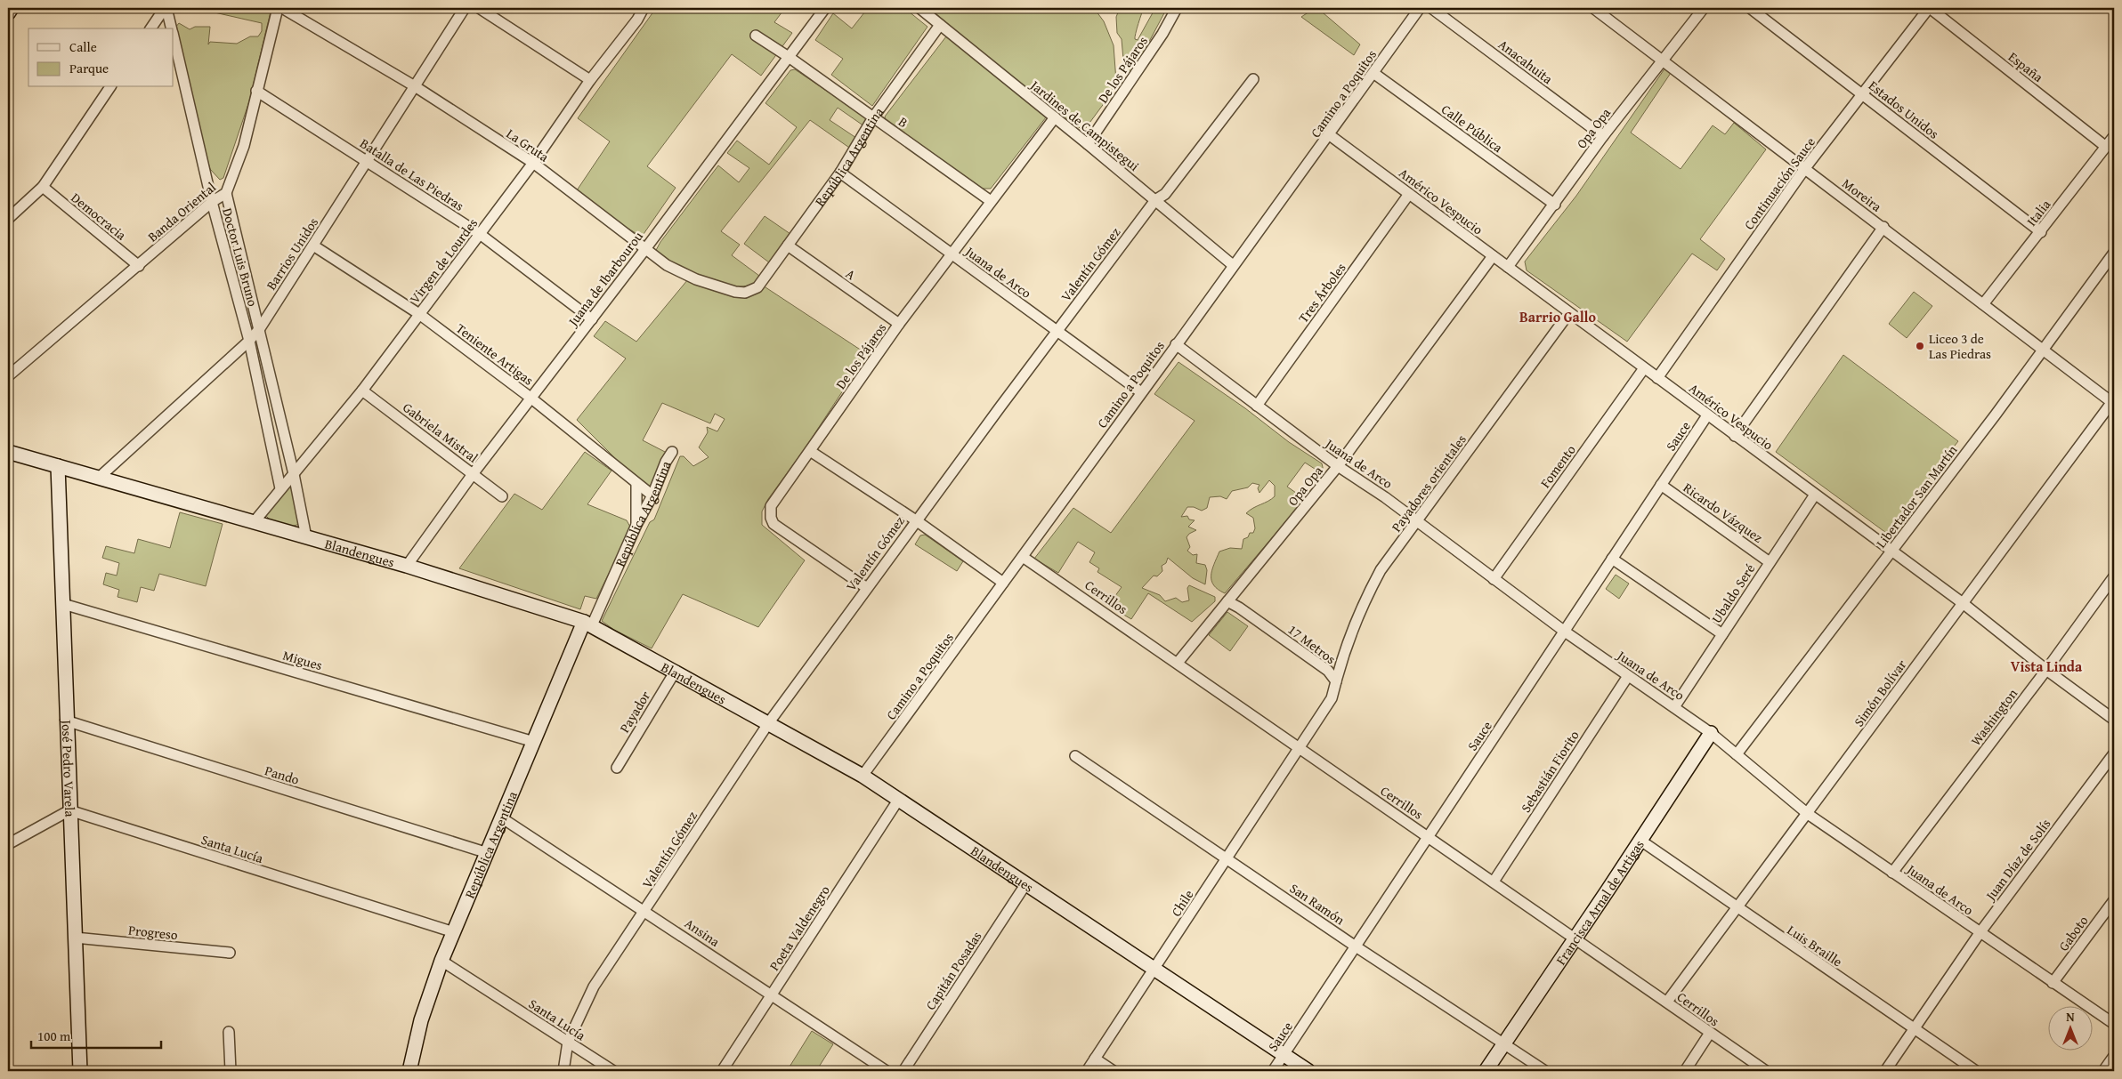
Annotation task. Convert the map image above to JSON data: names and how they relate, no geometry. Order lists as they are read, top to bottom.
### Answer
{
  "streets": {
    "street": [
      "Anacahuita",
      "España",
      "De los Pájaros",
      "Camino a Poquitos",
      "Estados Unidos",
      "B",
      "Jardines de Campistegui",
      "Calle Pública",
      "Opa Opa",
      "La Gruta",
      "República Argentina",
      "Batalla de Las Piedras",
      "Continuación Sauce",
      "Moreira",
      "Américo Vespucio",
      "Banda Oriental",
      "Italia",
      "Democracia",
      "Barrios Unidos",
      "Doctor Luis Bruno",
      "Virgen de Lourdes",
      "Valentín Gómez",
      "Juana de Arco",
      "A",
      "Juana de Ibarbourou",
      "Tres Árboles",
      "Teniente Artigas",
      "Gabriela Mistral",
      "Sauce",
      "Fomento",
      "Payadores orientales",
      "Libertador San Martín",
      "Ricardo Vázquez",
      "Blandengues",
      "Ubaldo Seré",
      "Cerrillos",
      "17 Metros",
      "Migues",
      "Simón Bolívar",
      "Payador",
      "Washington",
      "José Pedro Varela",
      "Sebastián Fiorito",
      "Pando",
      "Santa Lucía",
      "Juan Díaz de Solís",
      "Francisca Arnal de Artigas",
      "Chile",
      "San Ramón",
      "Poeta Valdenegro",
      "Progreso",
      "Ansina",
      "Gaboto",
      "Luis Braille",
      "Capitán Posadas"
    ]
  },
  "crossings": [
    ["Anacahuita", "Opa Opa"],
    ["España", "Continuación Sauce"],
    ["España", "Italia"],
    ["De los Pájaros", "B"],
    ["De los Pájaros", "Jardines de Campistegui"],
    ["De los Pájaros", "Valentín Gómez"],
    ["De los Pájaros", "Juana de Arco"],
    ["De los Pájaros", "A"],
    ["Camino a Poquitos", "Jardines de Campistegui"],
    ["Camino a Poquitos", "Calle Pública"],
    ["Camino a Poquitos", "Américo Vespucio"],
    ["Camino a Poquitos", "Juana de Arco"],
    ["Camino a Poquitos", "Blandengues"],
    ["Camino a Poquitos", "Cerrillos"],
    ["Estados Unidos", "Continuación Sauce"],
    ["Estados Unidos", "Italia"],
    ["B", "República Argentina"],
    ["B", "Juana de Ibarbourou"],
    ["Jardines de Campistegui", "República Argentina"],
    ["Jardines de Campistegui", "Valentín Gómez"],
    ["Calle Pública", "Opa Opa"],
    ["Opa Opa", "Moreira"],
    ["Opa Opa", "Américo Vespucio"],
    ["Opa Opa", "Juana de Arco"],
    ["Opa Opa", "Cerrillos"],
    ["Opa Opa", "17 Metros"],
    ["La Gruta", "República Argentina"],
    ["La Gruta", "Barrios Unidos"],
    ["La Gruta", "Virgen de Lourdes"],
    ["La Gruta", "Juana de Ibarbourou"],
    ["República Argentina", "Juana de Arco"],
    ["República Argentina", "A"],
    ["República Argentina", "Teniente Artigas"],
    ["República Argentina", "Blandengues"],
    ["República Argentina", "Migues"],
    ["República Argentina", "Pando"],
    ["República Argentina", "Santa Lucía"],
    ["República Argentina", "Ansina"],
    ["Batalla de Las Piedras", "Banda Oriental"],
    ["Batalla de Las Piedras", "Barrios Unidos"],
    ["Batalla de Las Piedras", "Virgen de Lourdes"],
    ["Batalla de Las Piedras", "Juana de Ibarbourou"],
    ["Continuación Sauce", "Moreira"],
    ["Continuación Sauce", "Américo Vespucio"],
    ["Moreira", "Italia"],
    ["Moreira", "Libertador San Martín"],
    ["Moreira", "Simón Bolívar"],
    ["Américo Vespucio", "Tres Árboles"],
    ["Américo Vespucio", "Sauce"],
    ["Américo Vespucio", "Fomento"],
    ["Américo Vespucio", "Payadores orientales"],
    ["Américo Vespucio", "Libertador San Martín"],
    ["Américo Vespucio", "Ubaldo Seré"],
    ["Américo Vespucio", "Simón Bolívar"],
    ["Américo Vespucio", "Washington"],
    ["Banda Oriental", "Democracia"],
    ["Banda Oriental", "Doctor Luis Bruno"],
    ["Barrios Unidos", "Doctor Luis Bruno"],
    ["Barrios Unidos", "Teniente Artigas"],
    ["Barrios Unidos", "Blandengues"],
    ["Doctor Luis Bruno", "Virgen de Lourdes"],
    ["Doctor Luis Bruno", "Blandengues"],
    ["Virgen de Lourdes", "Teniente Artigas"],
    ["Virgen de Lourdes", "Gabriela Mistral"],
    ["Virgen de Lourdes", "Blandengues"],
    ["Valentín Gómez", "Juana de Arco"],
    ["Valentín Gómez", "Blandengues"],
    ["Valentín Gómez", "Santa Lucía"],
    ["Valentín Gómez", "Ansina"],
    ["Juana de Arco", "Tres Árboles"],
    ["Juana de Arco", "Sauce"],
    ["Juana de Arco", "Fomento"],
    ["Juana de Arco", "Payadores orientales"],
    ["Juana de Arco", "Libertador San Martín"],
    ["Juana de Arco", "Ubaldo Seré"],
    ["Juana de Arco", "Simón Bolívar"],
    ["Juana de Arco", "Washington"],
    ["Juana de Arco", "Sebastián Fiorito"],
    ["Juana de Arco", "Juan Díaz de Solís"],
    ["Juana de Arco", "Francisca Arnal de Artigas"],
    ["Juana de Arco", "Gaboto"],
    ["Juana de Ibarbourou", "Teniente Artigas"],
    ["Juana de Ibarbourou", "Gabriela Mistral"],
    ["Juana de Ibarbourou", "Blandengues"],
    ["Sauce", "Ricardo Vázquez"],
    ["Sauce", "Blandengues"],
    ["Sauce", "Cerrillos"],
    ["Sauce", "San Ramón"],
    ["Payadores orientales", "17 Metros"],
    ["Ricardo Vázquez", "Ubaldo Seré"],
    ["Blandengues", "Payador"],
    ["Blandengues", "José Pedro Varela"],
    ["Blandengues", "Chile"],
    ["Blandengues", "Poeta Valdenegro"],
    ["Blandengues", "Capitán Posadas"],
    ["Cerrillos", "17 Metros"],
    ["Cerrillos", "Simón Bolívar"],
    ["Cerrillos", "Sebastián Fiorito"],
    ["Cerrillos", "Francisca Arnal de Artigas"],
    ["Cerrillos", "Chile"],
    ["17 Metros", "Chile"],
    ["Migues", "José Pedro Varela"],
    ["Simón Bolívar", "Luis Braille"],
    ["José Pedro Varela", "Pando"],
    ["José Pedro Varela", "Santa Lucía"],
    ["José Pedro Varela", "Progreso"],
    ["Juan Díaz de Solís", "Luis Braille"],
    ["Francisca Arnal de Artigas", "San Ramón"],
    ["Francisca Arnal de Artigas", "Luis Braille"],
    ["Chile", "San Ramón"],
    ["Poeta Valdenegro", "Ansina"]
  ],
  "districts": ["Barrio Gallo", "Vista Linda"],
  "places": ["Liceo 3 de Las Piedras"],
  "legend": ["Calle", "Parque"],
  "scale_bar": "100 m",
  "north": "top"
}
